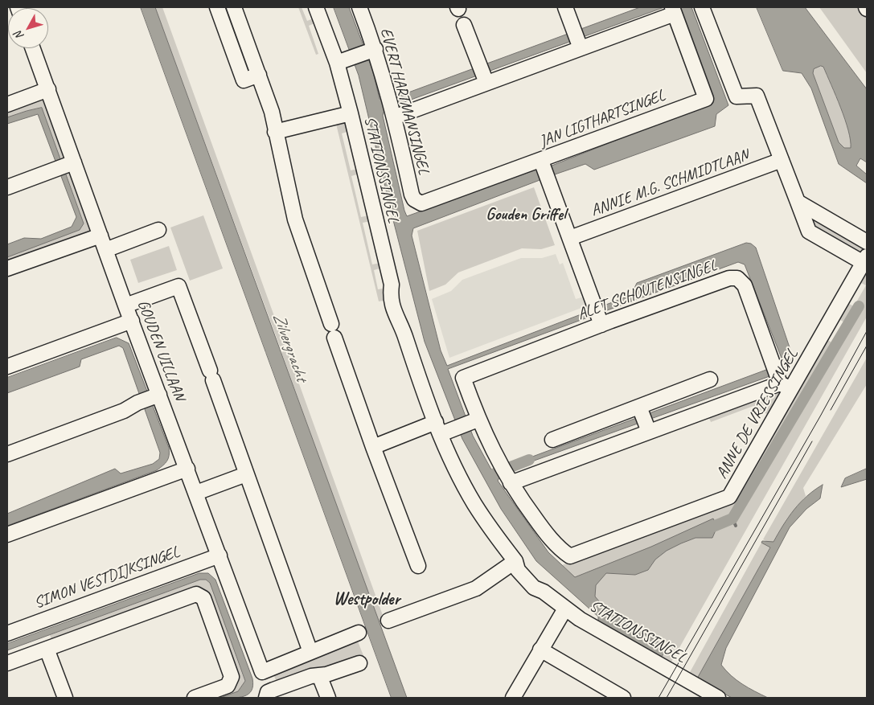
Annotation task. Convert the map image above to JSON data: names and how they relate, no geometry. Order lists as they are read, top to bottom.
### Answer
{
  "streets": {
    "street": [
      "EVERT HARTMANSINGEL",
      "JAN LIGTHARTSINGEL",
      "STATIONSSINGEL",
      "ANNIE M.G. SCHMIDTLAAN",
      "ALET SCHOUTENSINGEL",
      "GOUDEN UILLAAN",
      "ANNE DE VRIESSINGEL",
      "SIMON VESTDIJKSINGEL"
    ]
  },
  "crossings": [
    ["EVERT HARTMANSINGEL", "JAN LIGTHARTSINGEL"],
    ["ALET SCHOUTENSINGEL", "ANNE DE VRIESSINGEL"],
    ["GOUDEN UILLAAN", "SIMON VESTDIJKSINGEL"]
  ],
  "districts": ["Gouden Griffel", "Westpolder"],
  "water": ["Zilvergracht"],
  "north": "bottom left"
}
